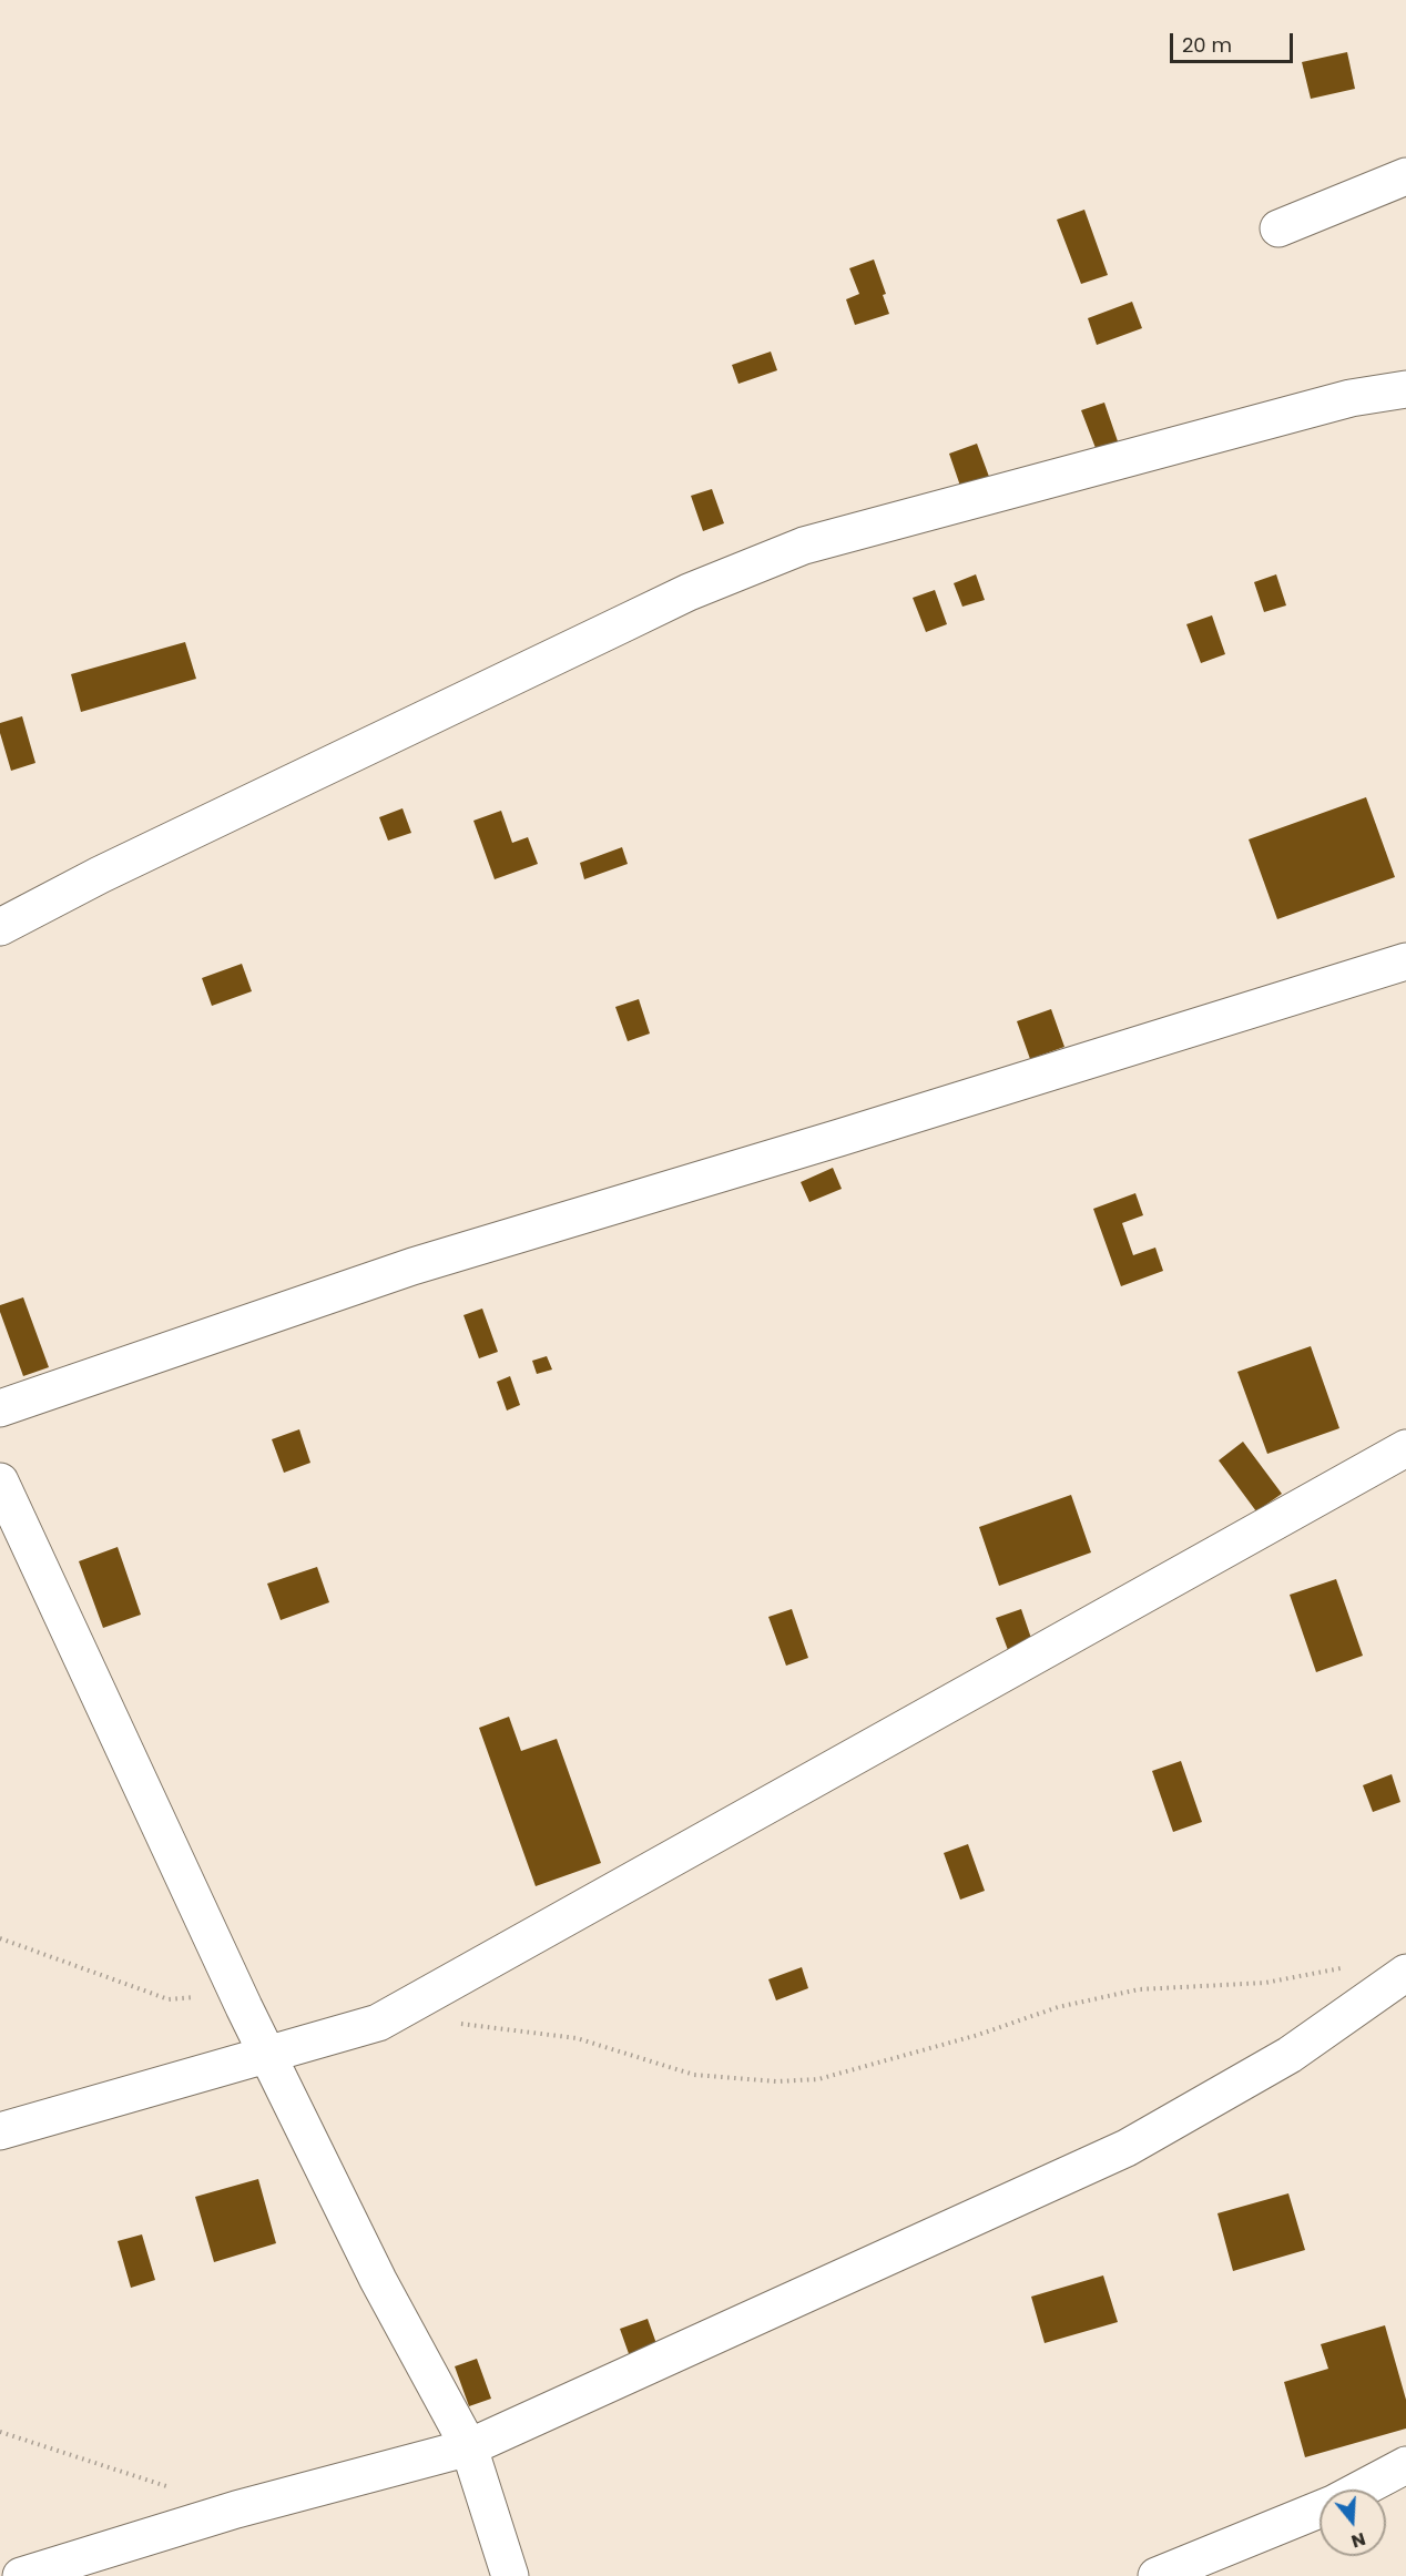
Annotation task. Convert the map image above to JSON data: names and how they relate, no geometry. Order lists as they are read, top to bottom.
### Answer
{
  "scale_bar": "20 m",
  "north": "bottom"
}
